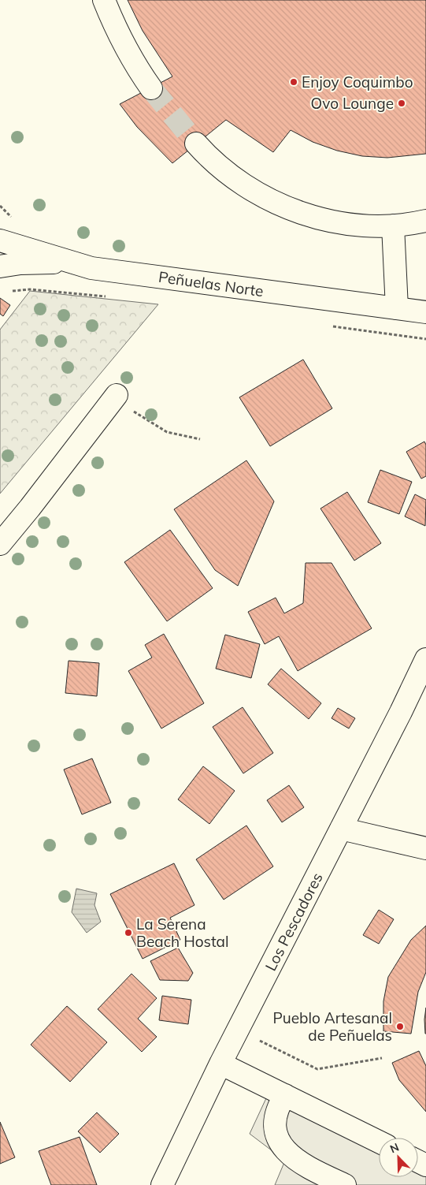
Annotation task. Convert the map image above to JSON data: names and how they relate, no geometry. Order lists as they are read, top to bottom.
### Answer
{
  "streets": {
    "street": ["Peñuelas Norte", "Los Pescadores"]
  },
  "places": [
    "Enjoy Coquimbo",
    "Ovo Lounge",
    "La Serena Beach Hostal",
    "Pueblo Artesanal de Peñuelas"
  ],
  "north": "top left"
}
